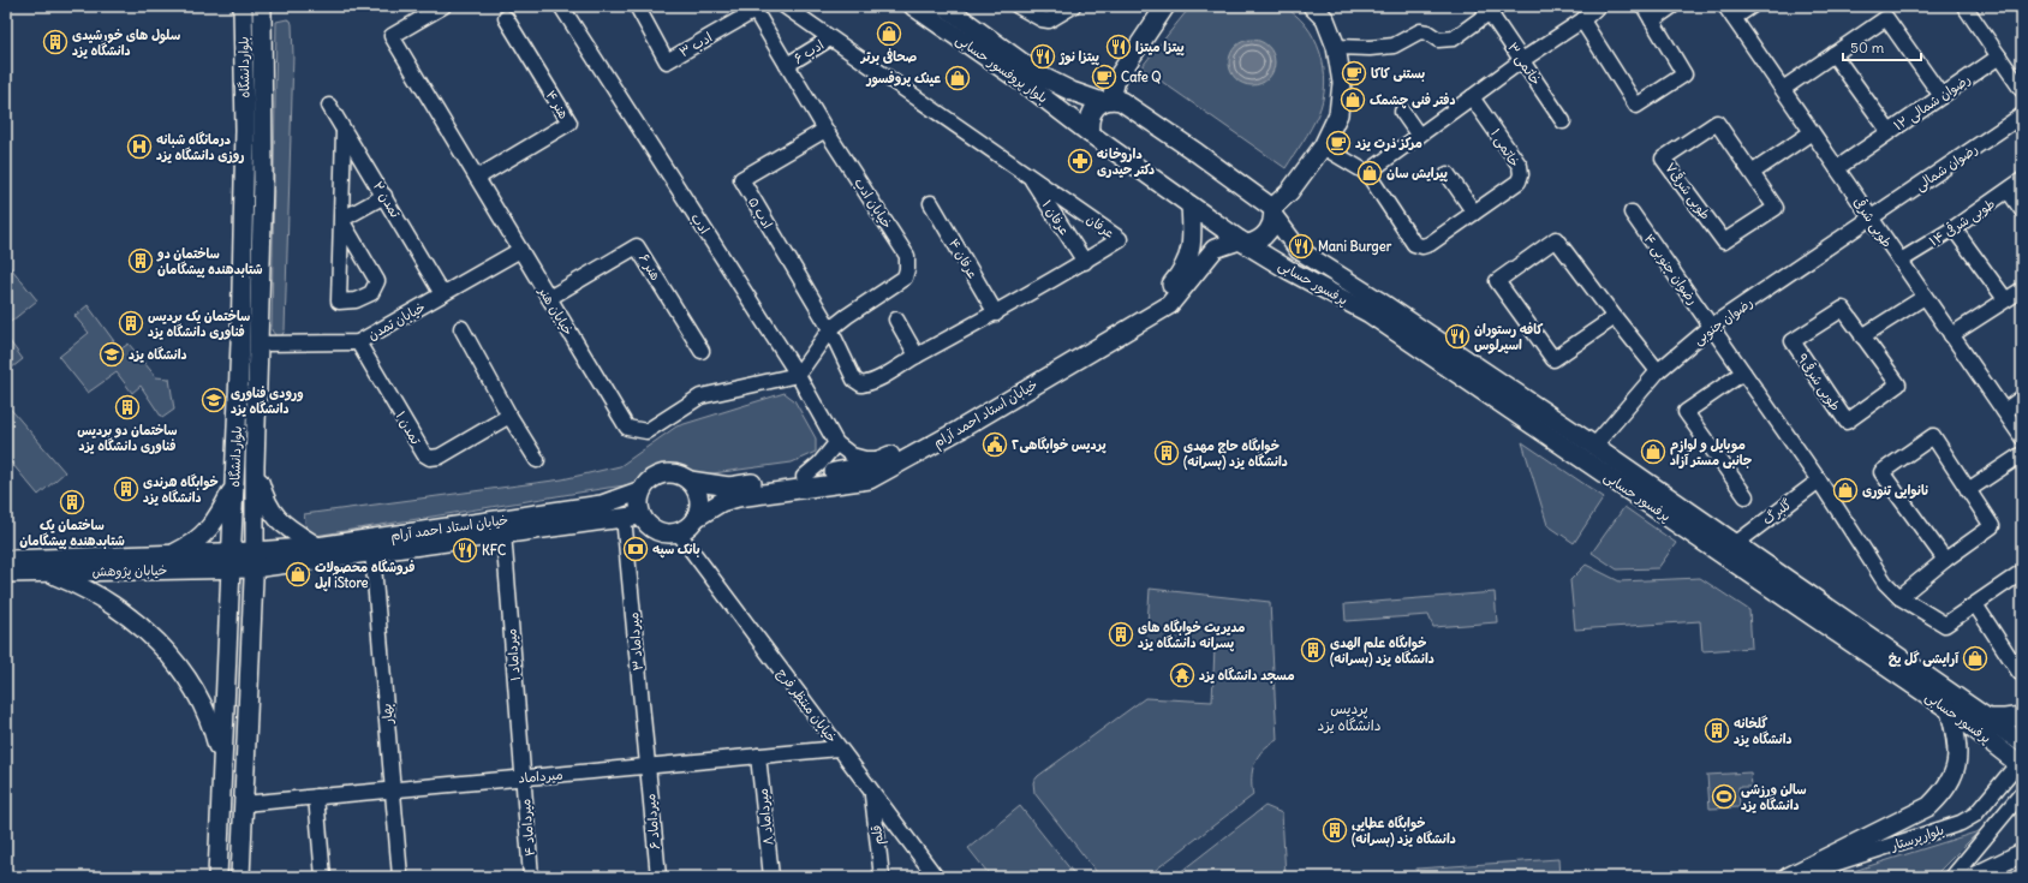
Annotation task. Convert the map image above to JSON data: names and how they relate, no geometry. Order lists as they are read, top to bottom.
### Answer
{
  "streets": {
    "main road": [
      "بلواردانشگاه",
      "بلوار پروفسور حسابی",
      "پرفسور حسابی",
      "خیابان استاد احمد آرام",
      "خیابان پژوهش"
    ],
    "street": [
      "ادب ۳",
      "ادب ۶",
      "خاتمی ۳",
      "رضوان شمالی ۱۲",
      "هنر ۴",
      "خاتمی ۱",
      "رضوان شمالی",
      "طوبی شرقی۷",
      "تمدن ۲",
      "خیابان ادب",
      "ادب ۵",
      "عرفان ۱",
      "طوبی شرقی",
      "طوبی شرقی ۱۴",
      "ادب",
      "عرفان",
      "عرفان ۴",
      "هنر ۶",
      "رضوان جنوبی ۴",
      "خیابان هنر",
      "خیابان تمدن",
      "رضوان جنوبی",
      "طوبی شرقی۹",
      "تمدن ۱",
      "گلبرگ",
      "میرداماد ۳",
      "میرداماد ۱",
      "خیابان منتظر فرج",
      "بهار",
      "میرداماد",
      "میرداماد ۸",
      "میرداماد ۶",
      "میرداماد ۴",
      "قلم",
      "بلوارپرستار"
    ]
  },
  "crossings": [
    ["ادب ۳", "خیابان ادب"],
    ["ادب ۶", "خیابان ادب"],
    ["ادب ۶", "عرفان"],
    ["بلواردانشگاه", "خیابان تمدن"],
    ["بلواردانشگاه", "خیابان استاد احمد آرام"],
    ["بلواردانشگاه", "خیابان پژوهش"],
    ["بلواردانشگاه", "میرداماد"],
    ["بلوار پروفسور حسابی", "پرفسور حسابی"],
    ["بلوار پروفسور حسابی", "خیابان استاد احمد آرام"],
    ["رضوان شمالی ۱۲", "طوبی شرقی"],
    ["هنر ۴", "خیابان هنر"],
    ["رضوان شمالی", "طوبی شرقی"],
    ["رضوان شمالی", "رضوان جنوبی"],
    ["تمدن ۲", "خیابان تمدن"],
    ["خیابان ادب", "ادب ۵"],
    ["خیابان ادب", "ادب"],
    ["خیابان ادب", "عرفان"],
    ["خیابان ادب", "خیابان هنر"],
    ["ادب ۵", "عرفان"],
    ["عرفان ۱", "عرفان"],
    ["طوبی شرقی", "طوبی شرقی ۱۴"],
    ["طوبی شرقی", "رضوان جنوبی"],
    ["ادب", "خیابان هنر"],
    ["عرفان", "عرفان ۴"],
    ["هنر ۶", "خیابان هنر"],
    ["رضوان جنوبی ۴", "رضوان جنوبی"],
    ["رضوان جنوبی ۴", "گلبرگ"],
    ["پرفسور حسابی", "رضوان جنوبی"],
    ["پرفسور حسابی", "خیابان استاد احمد آرام"],
    ["پرفسور حسابی", "گلبرگ"],
    ["پرفسور حسابی", "بلوارپرستار"],
    ["خیابان هنر", "خیابان تمدن"],
    ["خیابان تمدن", "تمدن ۱"],
    ["خیابان استاد احمد آرام", "میرداماد ۳"],
    ["خیابان استاد احمد آرام", "میرداماد ۱"],
    ["خیابان استاد احمد آرام", "خیابان منتظر فرج"],
    ["خیابان استاد احمد آرام", "بهار"],
    ["میرداماد ۳", "خیابان منتظر فرج"],
    ["میرداماد ۳", "میرداماد"],
    ["میرداماد ۳", "میرداماد ۶"],
    ["میرداماد ۱", "میرداماد"],
    ["میرداماد ۱", "میرداماد ۴"],
    ["خیابان منتظر فرج", "میرداماد"],
    ["خیابان منتظر فرج", "قلم"],
    ["بهار", "میرداماد"],
    ["میرداماد", "میرداماد ۸"],
    ["میرداماد", "میرداماد ۶"],
    ["میرداماد", "میرداماد ۴"]
  ],
  "districts": ["پردیس دانشگاه یزد"],
  "places": {
    "shop": [
      "صحافی برتر",
      "عینک پروفسور",
      "دفتر فنی چشمک",
      "پیرایش سان",
      "موبایل و لوازم جانبی مستر آزاد",
      "نانوایی تنوری",
      "فروشگاه محصولات اپل iStore",
      "آرایشی گل یخ"
    ],
    "building": [
      "سلول های خورشیدی دانشگاه یزد",
      "ساختمان دو شتابدهنده پیشگامان",
      "ساختمان یک پردیس فناوری دانشگاه یزد",
      "ساختمان دو پردیس فناوری دانشگاه یزد",
      "خوابگاه حاج مهدی (پسرانه) دانشگاه یزد",
      "خوابگاه هرندی دانشگاه یزد",
      "ساختمان یک شتابدهنده پیشگامان",
      "مدیریت خوابگاه های پسرانه دانشگاه یزد",
      "خوابگاه علم الهدی (پسرانه) دانشگاه یزد",
      "گلخانه دانشگاه یزد",
      "خوابگاه عطایی (پسرانه) دانشگاه یزد"
    ],
    "restaurant": [
      "پیتزا میتزا",
      "پیتزا نوژ",
      "Mani Burger",
      "کافه رستوران اسپرلوس",
      "KFC"
    ],
    "cafe": ["بستنی کاکا", "Cafe Q", "مرکز ذرت یزد"],
    "hospital": ["درمانگاه شبانه روزی دانشگاه یزد"],
    "pharmacy": ["داروخانه دکتر حیدری"],
    "school or university": ["دانشگاه یزد", "ورودی فناوری دانشگاه یزد"],
    "public building": ["پردیس خوابگاهی٢"],
    "bank": ["بانک سپه"],
    "temple": ["مسجد دانشگاه یزد"],
    "sports": ["سالن ورزشی دانشگاه یزد"]
  },
  "scale_bar": "50 m"
}
